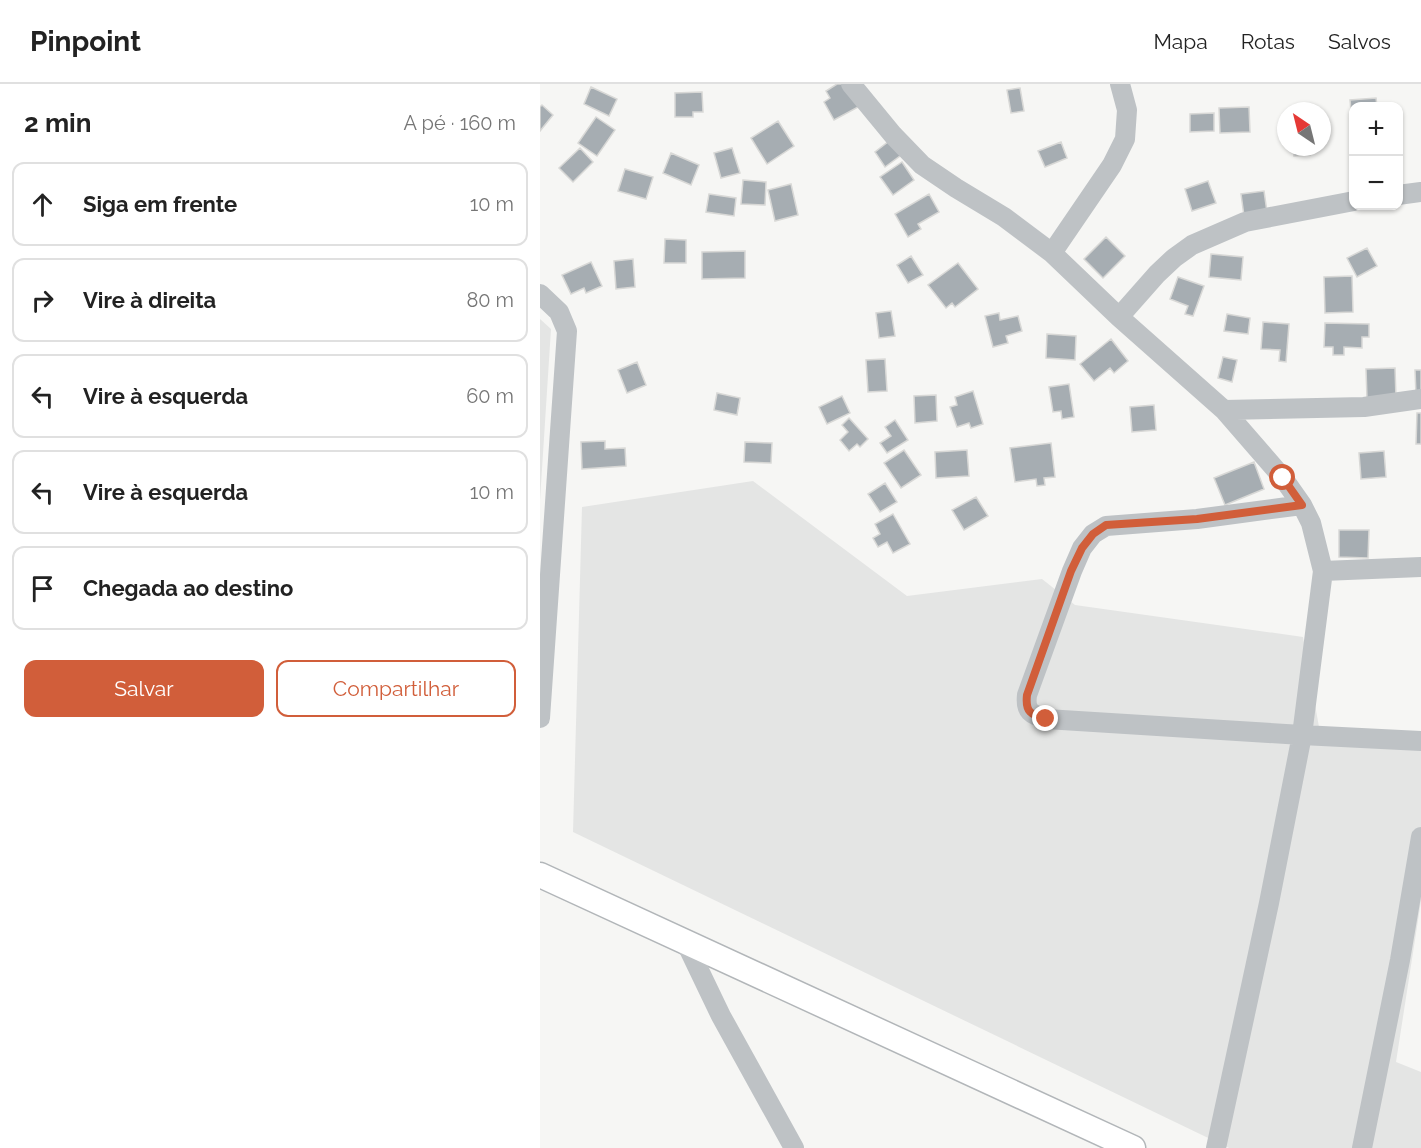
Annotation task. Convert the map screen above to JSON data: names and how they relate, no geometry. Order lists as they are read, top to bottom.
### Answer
{
  "north": "top left",
  "page": {
    "header": "Pinpoint",
    "nav": ["Mapa", "Rotas", "Salvos"],
    "heading": ["2 min", "A pé · 160 m"],
    "map_buttons": ["+", "−"],
    "list": [
      ["Siga em frente", "10 m"],
      ["Vire à direita", "80 m"],
      ["Vire à esquerda", "60 m"],
      ["Vire à esquerda", "10 m"],
      "Chegada ao destino"
    ],
    "buttons": ["Salvar", "Compartilhar"]
  }
}
